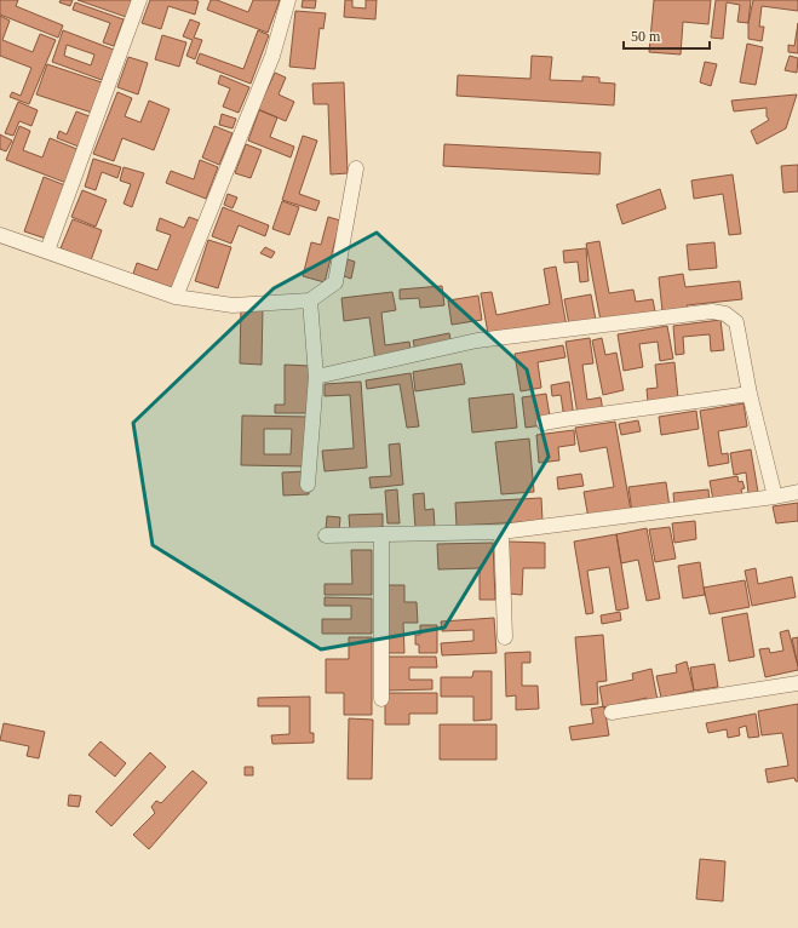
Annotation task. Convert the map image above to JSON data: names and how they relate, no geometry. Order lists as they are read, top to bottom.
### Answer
{
  "scale_bar": "50 m"
}
